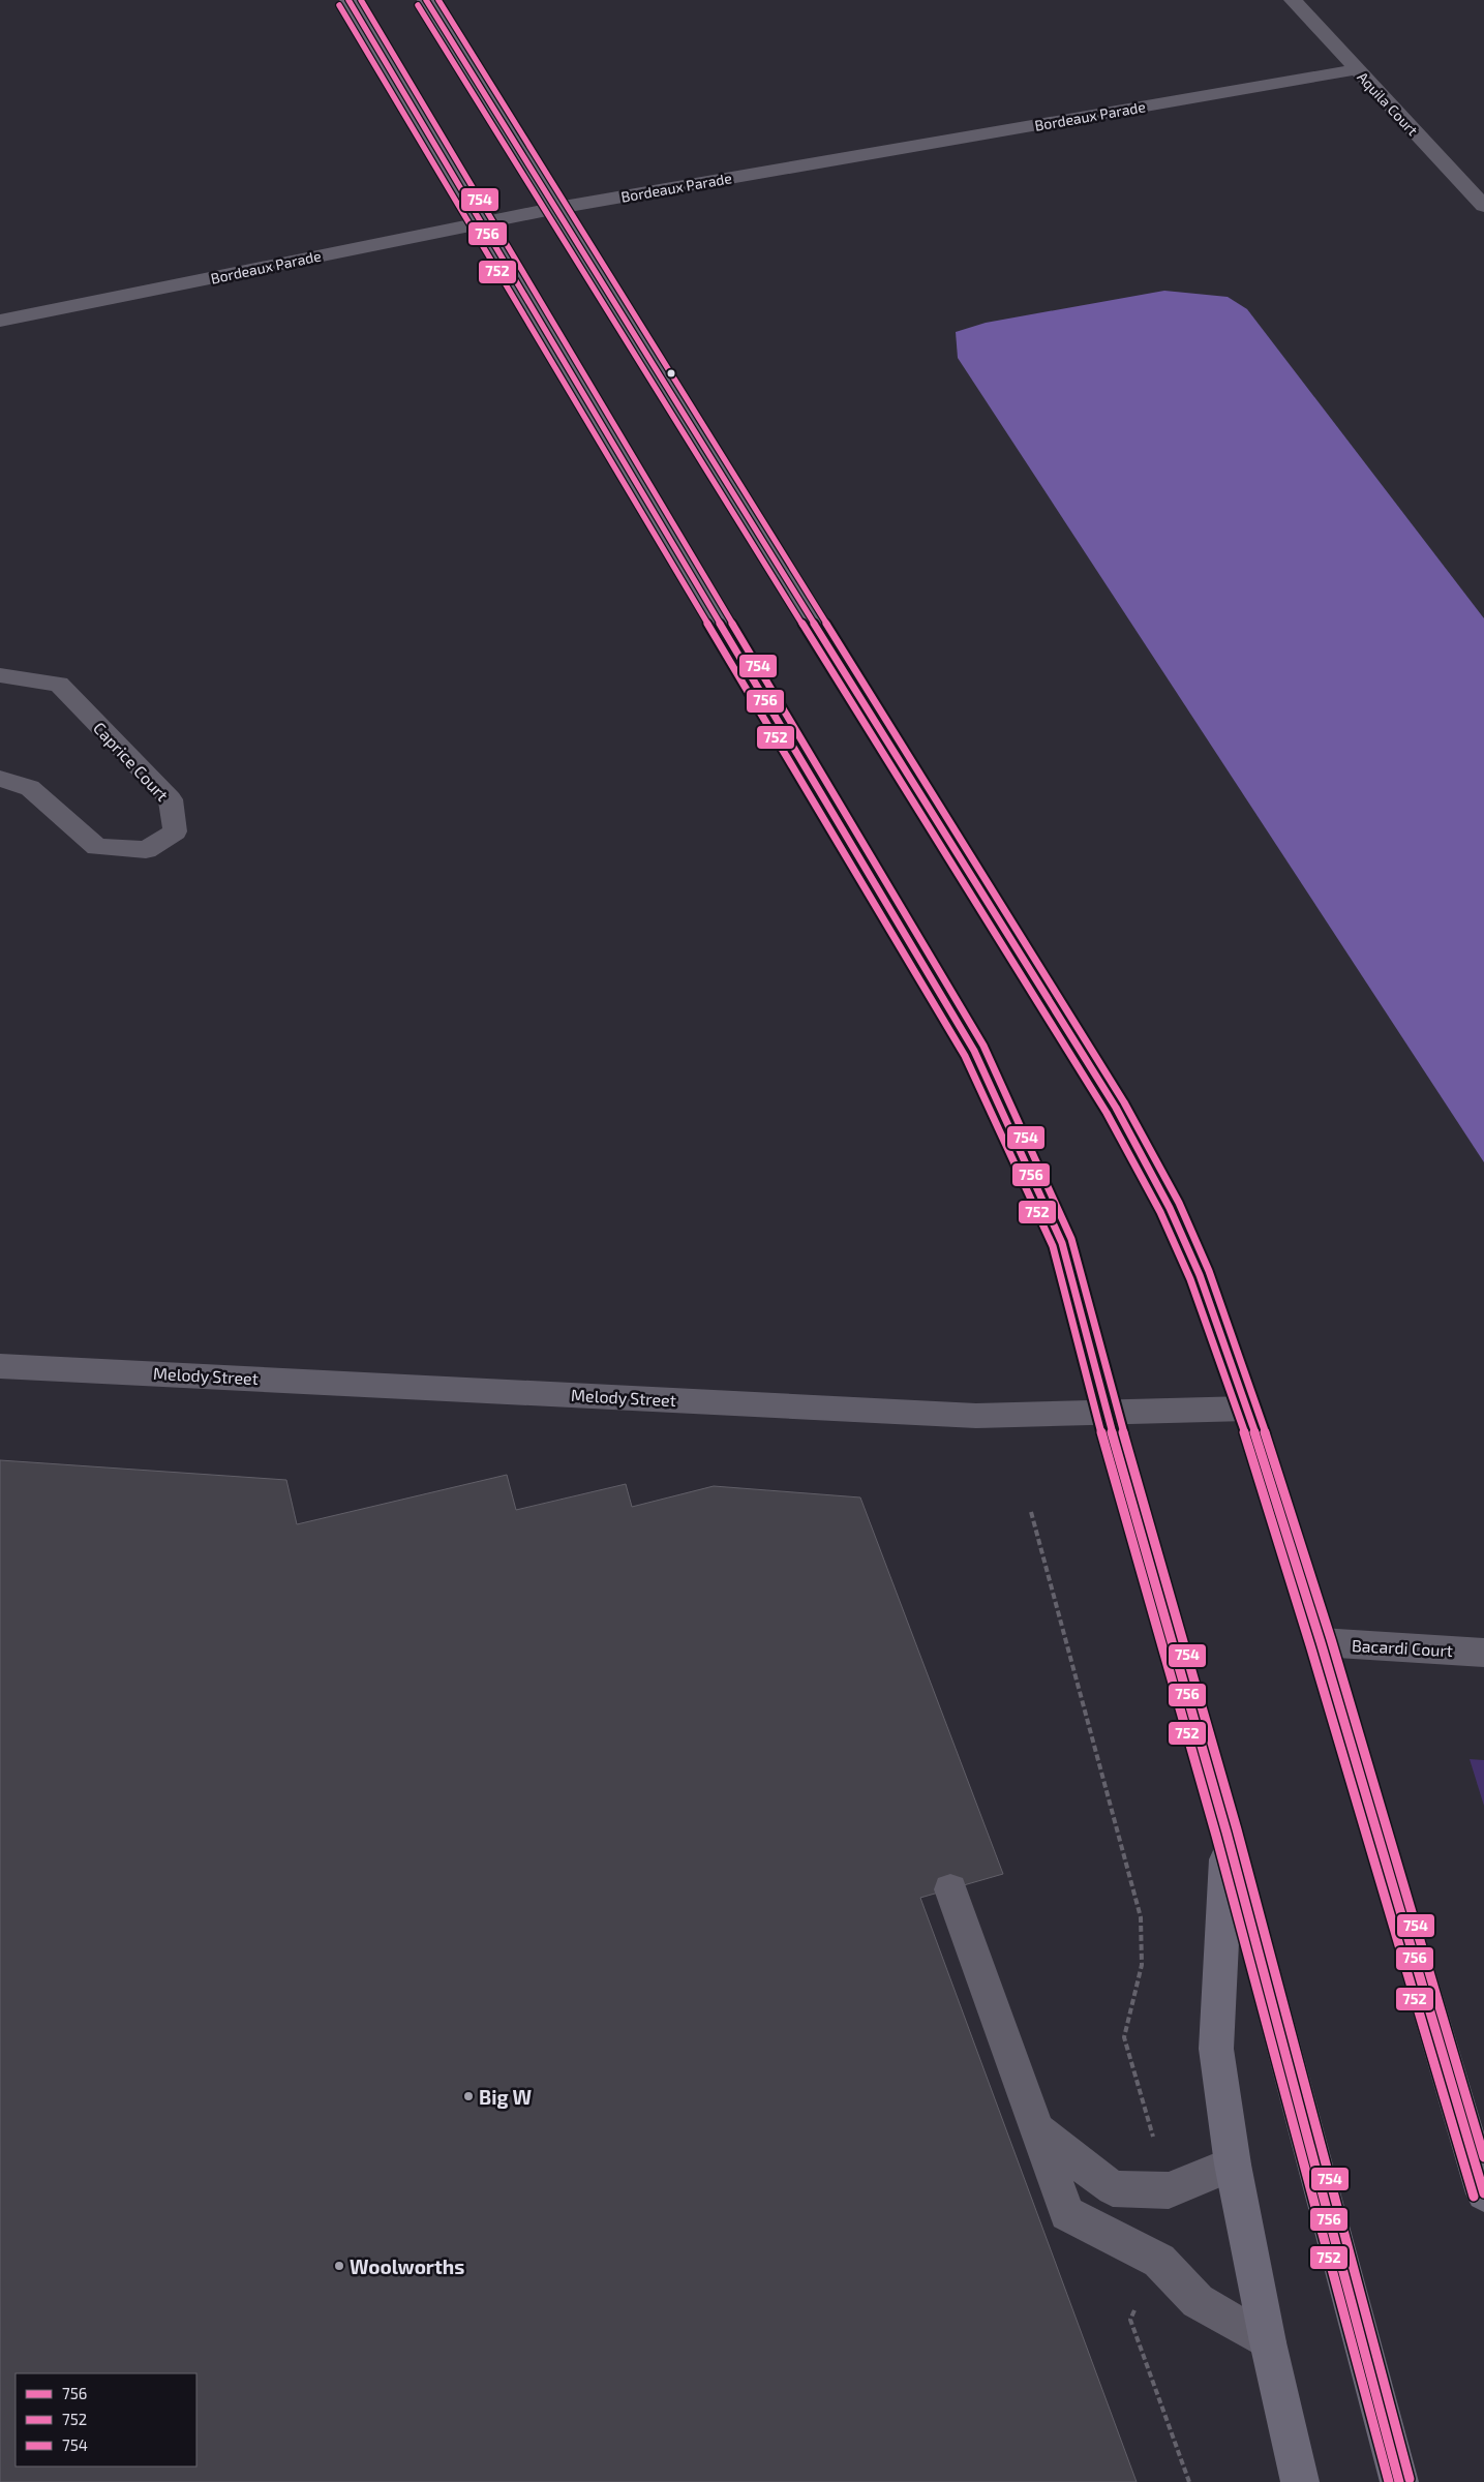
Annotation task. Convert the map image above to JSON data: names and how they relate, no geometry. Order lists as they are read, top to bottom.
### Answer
{
  "streets": {
    "street": [
      "Aquila Court",
      "Bordeaux Parade",
      "Caprice Court",
      "Melody Street",
      "Bacardi Court"
    ]
  },
  "crossings": [
    ["Aquila Court", "Bordeaux Parade"]
  ],
  "places": ["Big W", "Woolworths"],
  "lines": ["transit line 756", "transit line 754", "transit line 752"],
  "legend": ["756", "752", "754"]
}
